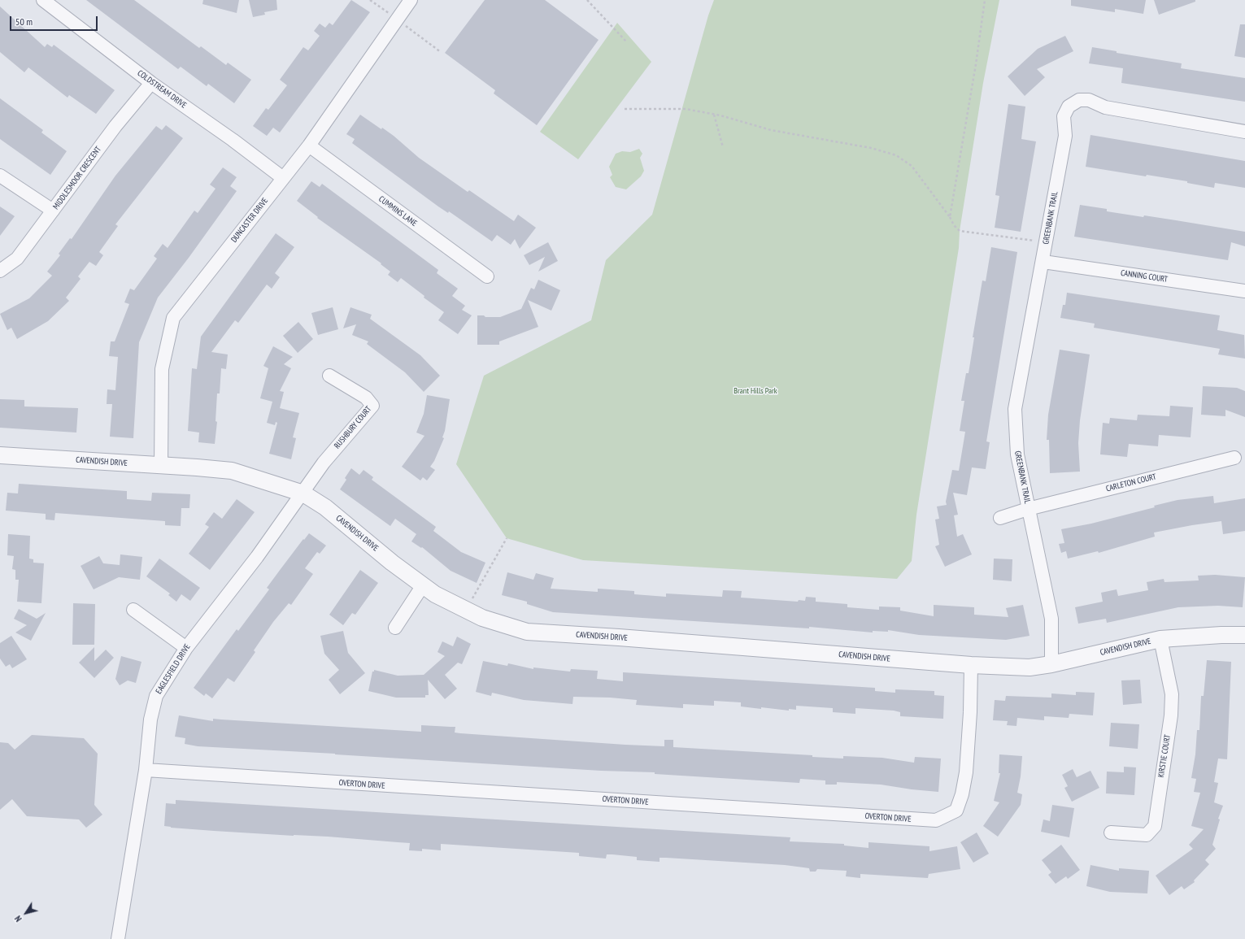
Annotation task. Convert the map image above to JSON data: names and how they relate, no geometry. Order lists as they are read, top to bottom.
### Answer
{
  "streets": {
    "street": [
      "COLDSTREAM DRIVE",
      "MIDDLESMOOR CRESCENT",
      "CUMMINS LANE",
      "GREENBANK TRAIL",
      "DUNCASTER DRIVE",
      "CANNING COURT",
      "RUSHBURY COURT",
      "CAVENDISH DRIVE",
      "CARLETON COURT",
      "EAGLESFIELD DRIVE",
      "KIRSTIE COURT",
      "OVERTON DRIVE"
    ]
  },
  "crossings": [
    ["COLDSTREAM DRIVE", "MIDDLESMOOR CRESCENT"],
    ["COLDSTREAM DRIVE", "DUNCASTER DRIVE"],
    ["CUMMINS LANE", "DUNCASTER DRIVE"],
    ["GREENBANK TRAIL", "CANNING COURT"],
    ["GREENBANK TRAIL", "CAVENDISH DRIVE"],
    ["GREENBANK TRAIL", "CARLETON COURT"],
    ["DUNCASTER DRIVE", "CAVENDISH DRIVE"],
    ["RUSHBURY COURT", "CAVENDISH DRIVE"],
    ["RUSHBURY COURT", "EAGLESFIELD DRIVE"],
    ["CAVENDISH DRIVE", "EAGLESFIELD DRIVE"],
    ["CAVENDISH DRIVE", "KIRSTIE COURT"],
    ["CAVENDISH DRIVE", "OVERTON DRIVE"],
    ["EAGLESFIELD DRIVE", "OVERTON DRIVE"]
  ],
  "parks": ["Brant Hills Park"],
  "scale_bar": "50 m",
  "north": "bottom left"
}
